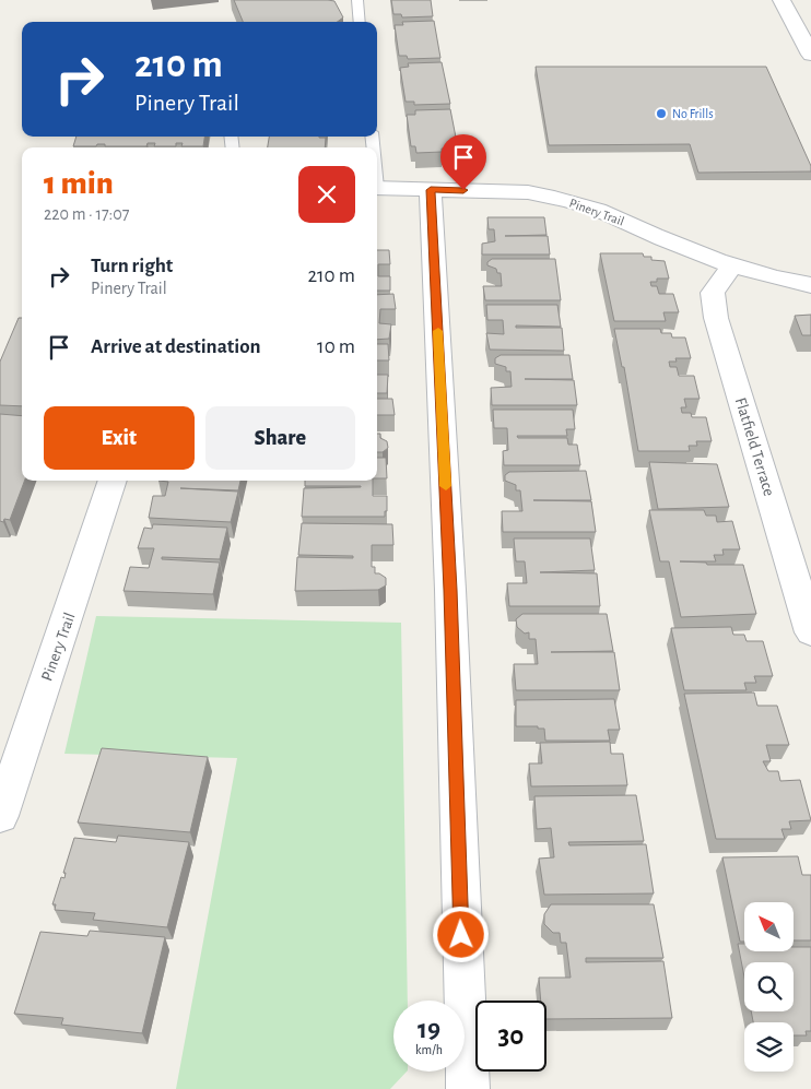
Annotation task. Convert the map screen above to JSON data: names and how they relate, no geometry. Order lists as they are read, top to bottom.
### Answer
{
  "streets": {
    "street": ["Pinery Trail", "Flatfield Terrace"]
  },
  "crossings": [
    ["Pinery Trail", "Flatfield Terrace"]
  ],
  "places": ["No Frills"],
  "north": "top left",
  "page": {
    "turn": ["210 m", "Pinery Trail"],
    "heading": ["1 min", "220 m · 17:07"],
    "list": [
      {
        "name": "Turn right",
        "note": "Pinery Trail",
        "value": "210 m"
      },
      {
        "name": "Arrive at destination",
        "value": "10 m"
      }
    ],
    "buttons": ["Exit", "Share"],
    "speed": "19 km/h",
    "limit": "30"
  }
}
